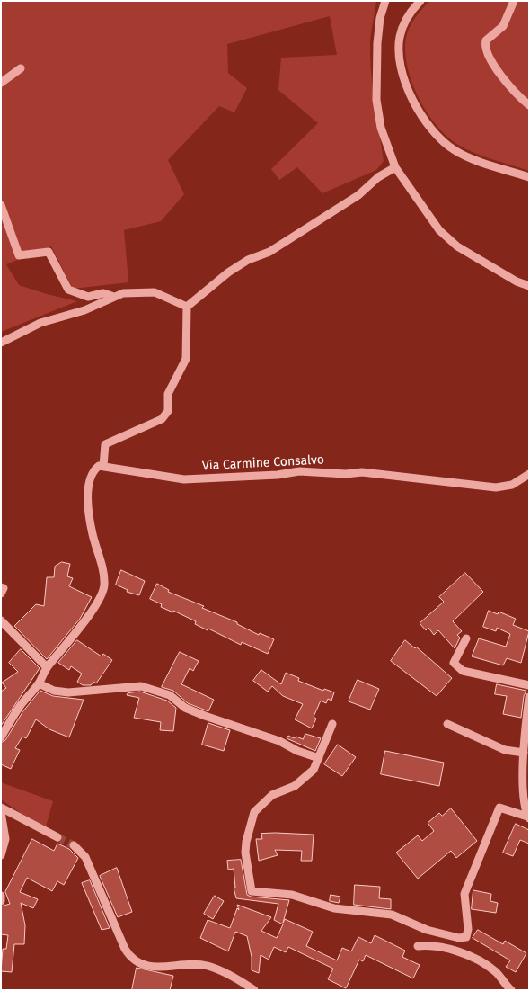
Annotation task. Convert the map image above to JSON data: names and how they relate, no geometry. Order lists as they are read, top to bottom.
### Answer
{
  "streets": {
    "street": ["Via Carmine Consalvo"]
  }
}
